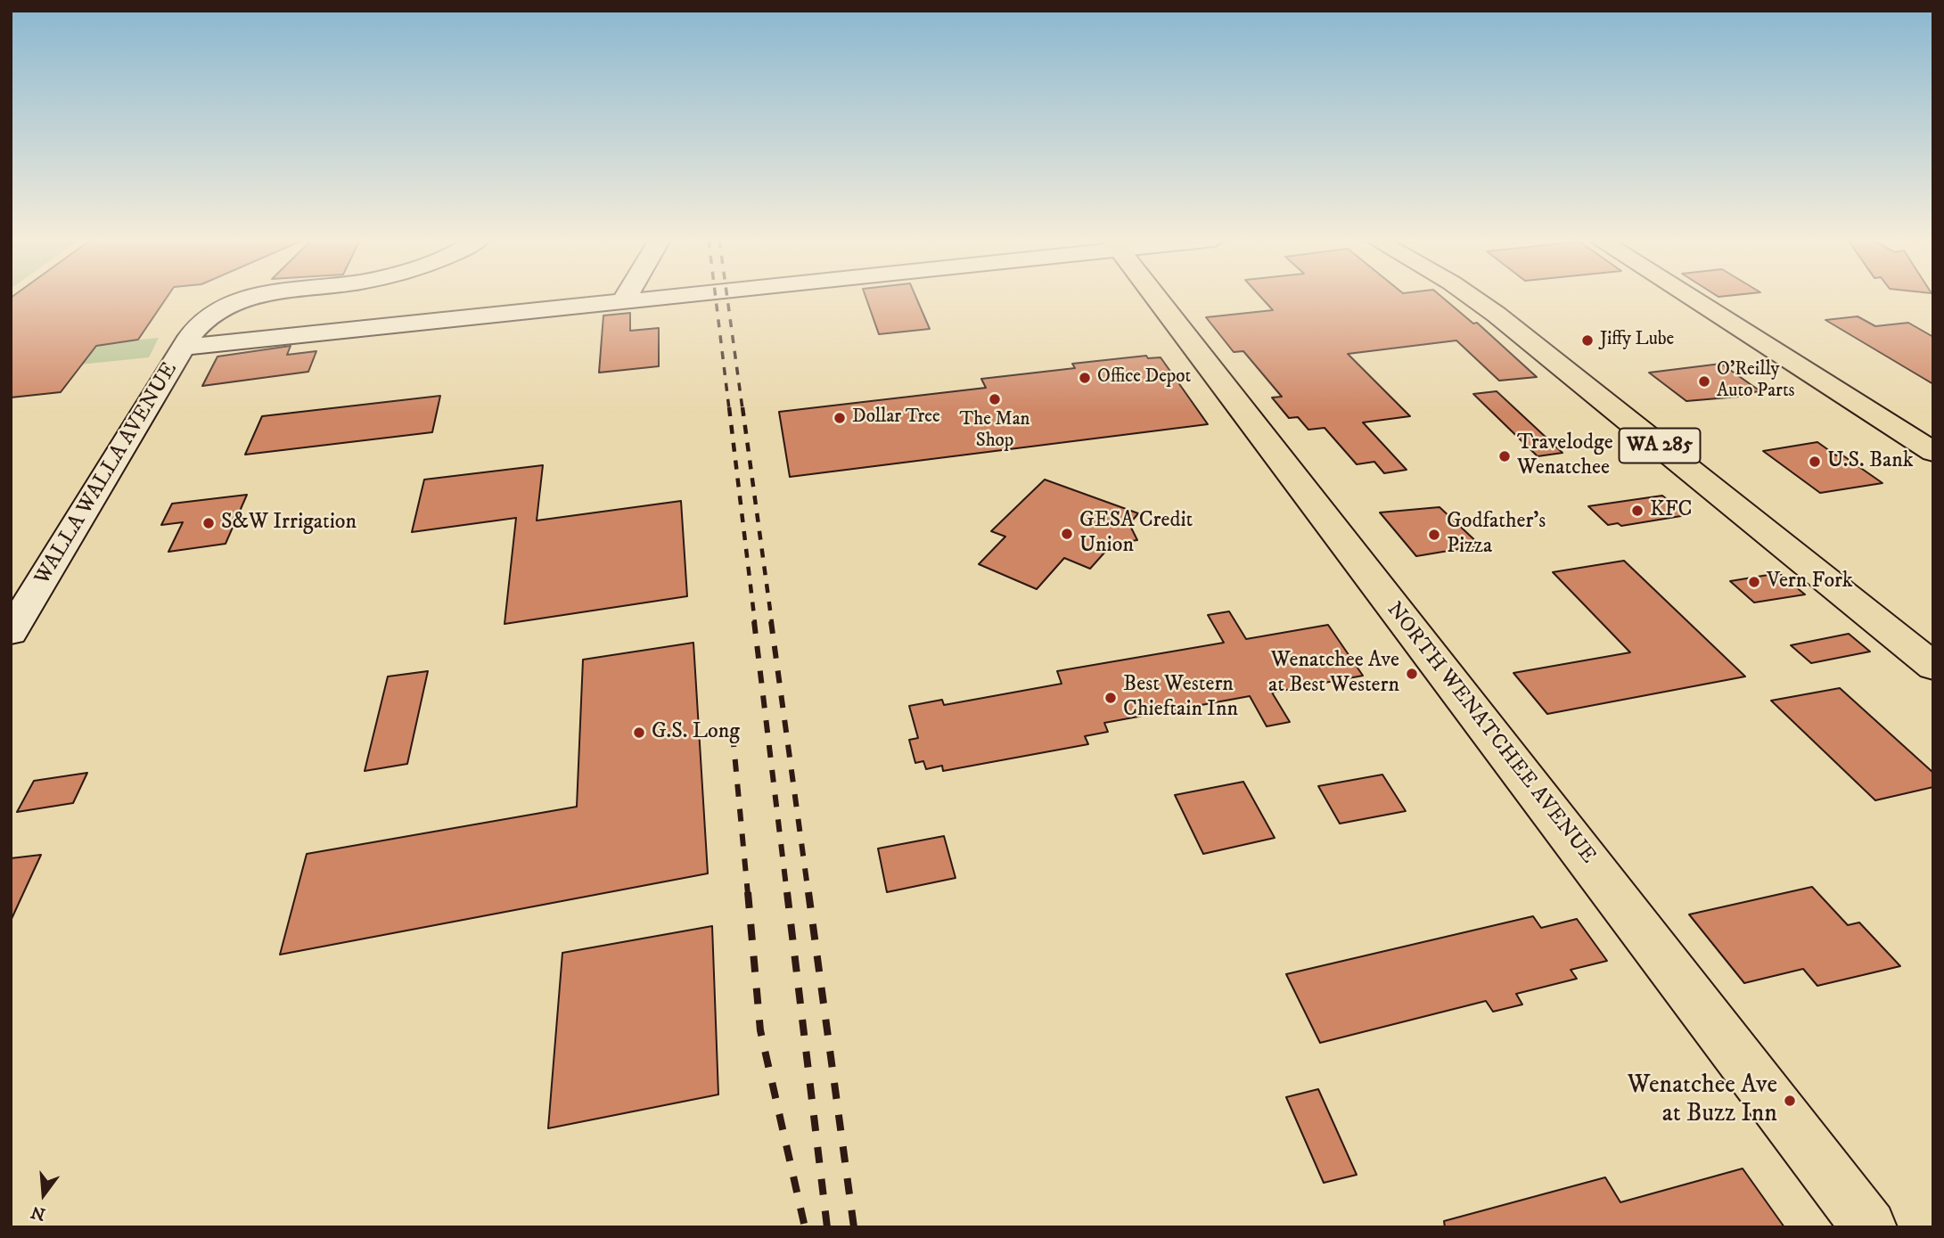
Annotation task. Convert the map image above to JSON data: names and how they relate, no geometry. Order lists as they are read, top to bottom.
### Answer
{
  "streets": {
    "main road": ["WA 285", "NORTH WENATCHEE AVENUE"],
    "street": ["WALLA WALLA AVENUE"]
  },
  "places": [
    "Jiffy Lube",
    "Office Depot",
    "O'Reilly Auto Parts",
    "The Man Shop",
    "Dollar Tree",
    "Travelodge Wenatchee",
    "U.S. Bank",
    "KFC",
    "S&W Irrigation",
    "GESA Credit Union",
    "Godfather's Pizza",
    "Vern Fork",
    "Wenatchee Ave at Best Western",
    "Best Western Chieftain Inn",
    "G.S. Long",
    "Wenatchee Ave at Buzz Inn"
  ],
  "north": "bottom"
}
